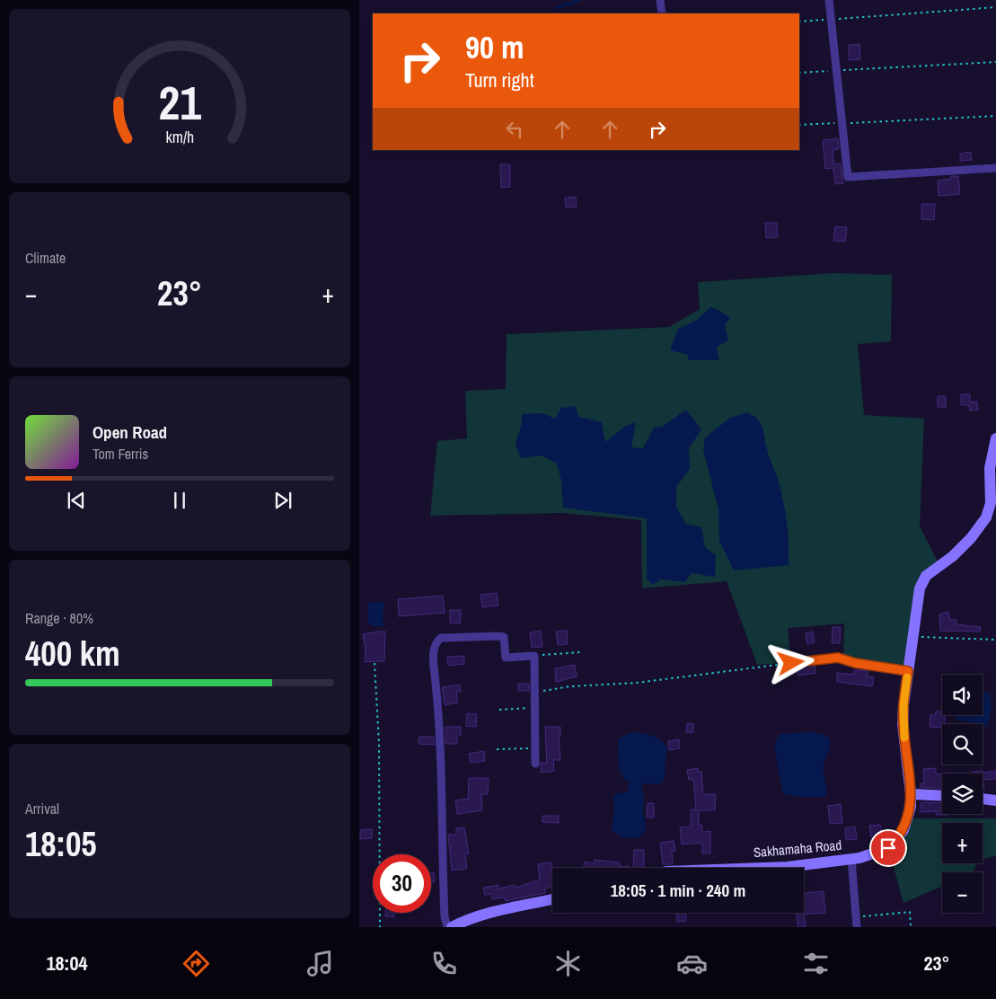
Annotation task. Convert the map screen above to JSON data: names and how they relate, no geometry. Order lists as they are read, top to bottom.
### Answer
{
  "streets": {
    "street": ["Sakhamaha Road"]
  },
  "page": {
    "turn": ["90 m", "Turn right"],
    "tile": [
      "Climate",
      ["Range · 80%", "400 km"],
      ["Arrival", "18:05"]
    ],
    "heat": ["−", "23°", "+"],
    "song": ["Open Road", "Tom Ferris"],
    "map_buttons": ["+", "−"],
    "limit": "30",
    "trip": "18:05 · 1 min · 240 m",
    "tabs": ["18:04", "23°"],
    "gauge": ["21", "km/h"]
  }
}
